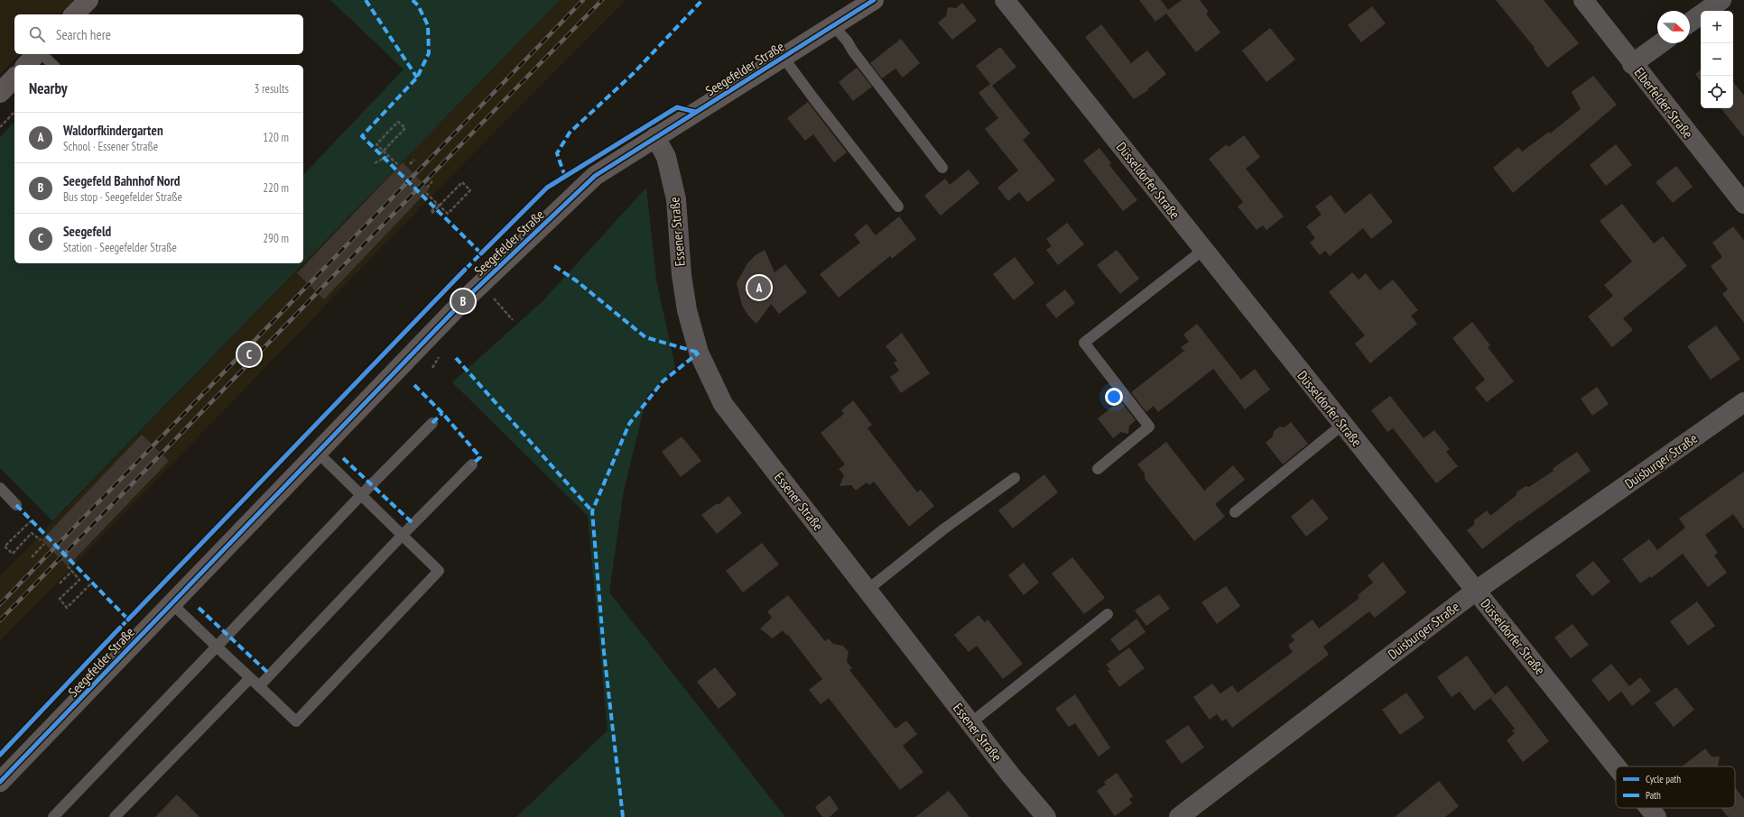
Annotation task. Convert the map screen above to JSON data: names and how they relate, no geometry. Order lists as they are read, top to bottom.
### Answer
{
  "streets": {
    "street": [
      "Seegefelder Straße",
      "Elberfelder Straße",
      "Düsseldorfer Straße",
      "Essener Straße",
      "Duisburger Straße"
    ]
  },
  "crossings": [
    ["Seegefelder Straße", "Essener Straße"],
    ["Düsseldorfer Straße", "Duisburger Straße"]
  ],
  "legend": ["Cycle path", "Path"],
  "north": "right",
  "page": {
    "map_buttons": ["+", "−"],
    "search": "Search here",
    "heading": ["Nearby", "3 results"],
    "list": [
      {
        "mark": "A",
        "name": "Waldorfkindergarten",
        "note": "School · Essener Straße",
        "value": "120 m"
      },
      {
        "mark": "B",
        "name": "Seegefeld Bahnhof Nord",
        "note": "Bus stop · Seegefelder Straße",
        "value": "220 m"
      },
      {
        "mark": "C",
        "name": "Seegefeld",
        "note": "Station · Seegefelder Straße",
        "value": "290 m"
      }
    ],
    "pins": ["A", "B", "C"]
  }
}
